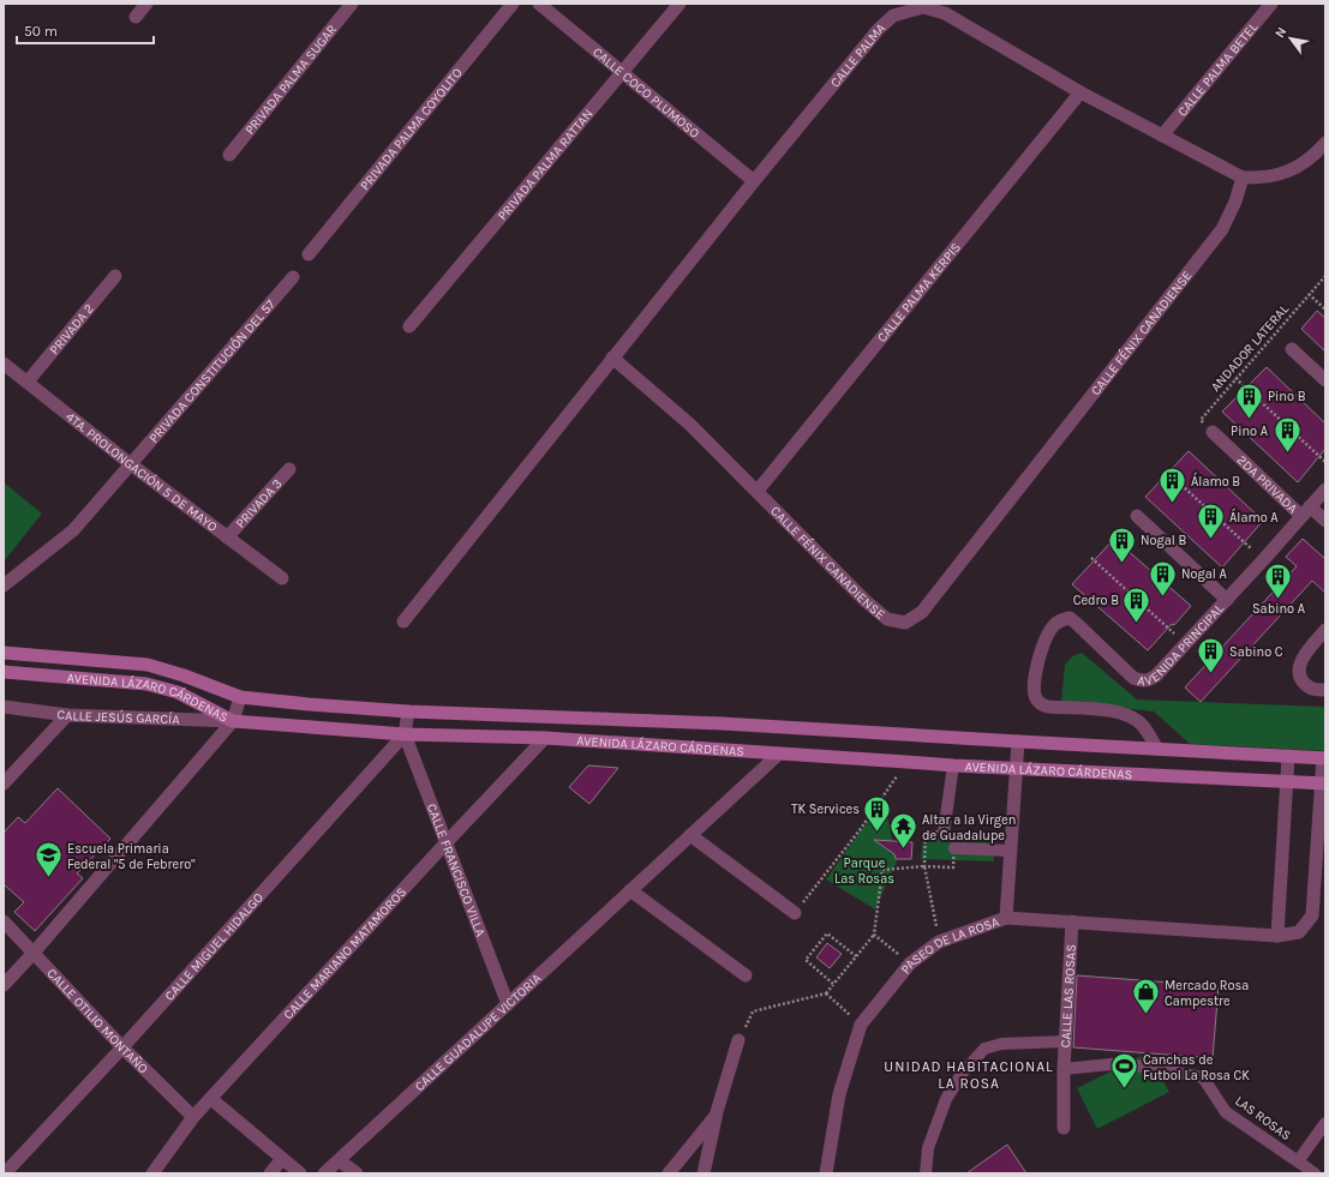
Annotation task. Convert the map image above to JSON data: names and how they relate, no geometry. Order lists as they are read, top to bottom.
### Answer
{
  "streets": {
    "main road": ["AVENIDA LÁZARO CÁRDENAS"],
    "street": [
      "CALLE PALMA",
      "CALLE PALMA BETEL",
      "PRIVADA PALMA SUGAR",
      "CALLE COCO PLUMOSO",
      "PRIVADA PALMA COYOLITO",
      "PRIVADA PALMA RATTAN",
      "CALLE PALMA KERPIS",
      "PRIVADA 2",
      "CALLE FÉNIX CANADIENSE",
      "PRIVADA CONSTITUCIÓN DEL 57",
      "4TA. PROLONGACIÓN 5 DE MAYO",
      "2DA PRIVADA",
      "PRIVADA 3",
      "AVENIDA PRINCIPAL",
      "CALLE JESÚS GARCÍA",
      "CALLE FRANCISCO VILLA",
      "CALLE MIGUEL HIDALGO",
      "PASEO DE LA ROSA",
      "CALLE MARIANO MATAMOROS",
      "CALLE LAS ROSAS",
      "CALLE OTILIO MONTAÑO",
      "CALLE GUADALUPE VICTORIA",
      "LAS ROSAS"
    ],
    "path": ["ANDADOR LATERAL"]
  },
  "crossings": [
    ["CALLE PALMA", "CALLE PALMA BETEL"],
    ["CALLE PALMA", "CALLE COCO PLUMOSO"],
    ["CALLE PALMA", "CALLE PALMA KERPIS"],
    ["CALLE PALMA", "CALLE FÉNIX CANADIENSE"],
    ["CALLE COCO PLUMOSO", "PRIVADA PALMA RATTAN"],
    ["CALLE PALMA KERPIS", "CALLE FÉNIX CANADIENSE"],
    ["PRIVADA 2", "4TA. PROLONGACIÓN 5 DE MAYO"],
    ["ANDADOR LATERAL", "2DA PRIVADA"],
    ["PRIVADA CONSTITUCIÓN DEL 57", "4TA. PROLONGACIÓN 5 DE MAYO"],
    ["4TA. PROLONGACIÓN 5 DE MAYO", "PRIVADA 3"],
    ["2DA PRIVADA", "AVENIDA PRINCIPAL"],
    ["AVENIDA PRINCIPAL", "AVENIDA LÁZARO CÁRDENAS"],
    ["AVENIDA LÁZARO CÁRDENAS", "CALLE JESÚS GARCÍA"],
    ["AVENIDA LÁZARO CÁRDENAS", "CALLE FRANCISCO VILLA"],
    ["AVENIDA LÁZARO CÁRDENAS", "CALLE MIGUEL HIDALGO"],
    ["AVENIDA LÁZARO CÁRDENAS", "PASEO DE LA ROSA"],
    ["AVENIDA LÁZARO CÁRDENAS", "CALLE MARIANO MATAMOROS"],
    ["AVENIDA LÁZARO CÁRDENAS", "CALLE GUADALUPE VICTORIA"],
    ["CALLE FRANCISCO VILLA", "CALLE MIGUEL HIDALGO"],
    ["CALLE FRANCISCO VILLA", "CALLE MARIANO MATAMOROS"],
    ["CALLE FRANCISCO VILLA", "CALLE GUADALUPE VICTORIA"],
    ["CALLE MIGUEL HIDALGO", "CALLE OTILIO MONTAÑO"],
    ["PASEO DE LA ROSA", "CALLE LAS ROSAS"],
    ["CALLE MARIANO MATAMOROS", "CALLE OTILIO MONTAÑO"],
    ["CALLE LAS ROSAS", "LAS ROSAS"]
  ],
  "districts": ["UNIDAD HABITACIONAL LA ROSA"],
  "parks": ["Parque Las Rosas"],
  "places": {
    "building": [
      "Pino B",
      "Pino A",
      "Álamo B",
      "Álamo A",
      "Nogal B",
      "Nogal A",
      "Sabino A",
      "Cedro B",
      "Sabino C",
      "TK Services"
    ],
    "temple": ["Altar a la Virgen de Guadalupe"],
    "school or university": ["Escuela Primaria Federal \"5 de Febrero\""],
    "shop": ["Mercado Rosa Campestre"],
    "sports": ["Canchas de Futbol La Rosa CK"]
  },
  "scale_bar": "50 m",
  "north": "top left"
}
